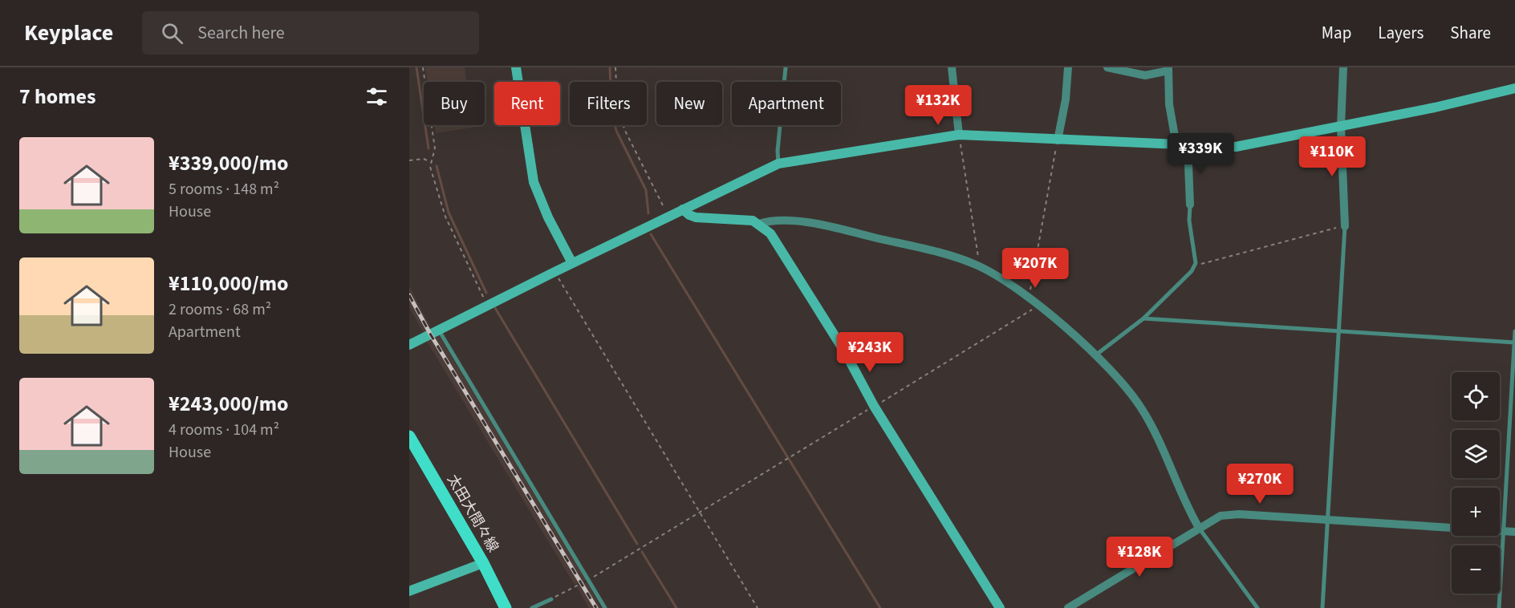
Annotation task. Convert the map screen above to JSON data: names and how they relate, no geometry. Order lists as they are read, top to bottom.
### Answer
{
  "streets": {
    "main road": ["太田大間々線"]
  },
  "page": {
    "header": "Keyplace",
    "search": "Search here",
    "nav": ["Map", "Layers", "Share"],
    "heading": "7 homes",
    "chip": [
      "Buy",
      "Rent",
      "Filters",
      "New",
      "Apartment"
    ],
    "price": [
      "¥132K",
      "¥339K",
      "¥110K",
      "¥207K",
      "¥243K",
      "¥270K",
      "¥128K"
    ],
    "list": [
      {
        "name": "¥339,000/mo",
        "note": "5 rooms · 148 m² · House"
      },
      {
        "name": "¥110,000/mo",
        "note": "2 rooms · 68 m² · Apartment"
      },
      {
        "name": "¥243,000/mo",
        "note": "4 rooms · 104 m² · House"
      }
    ],
    "map_buttons": ["+", "−"]
  }
}
